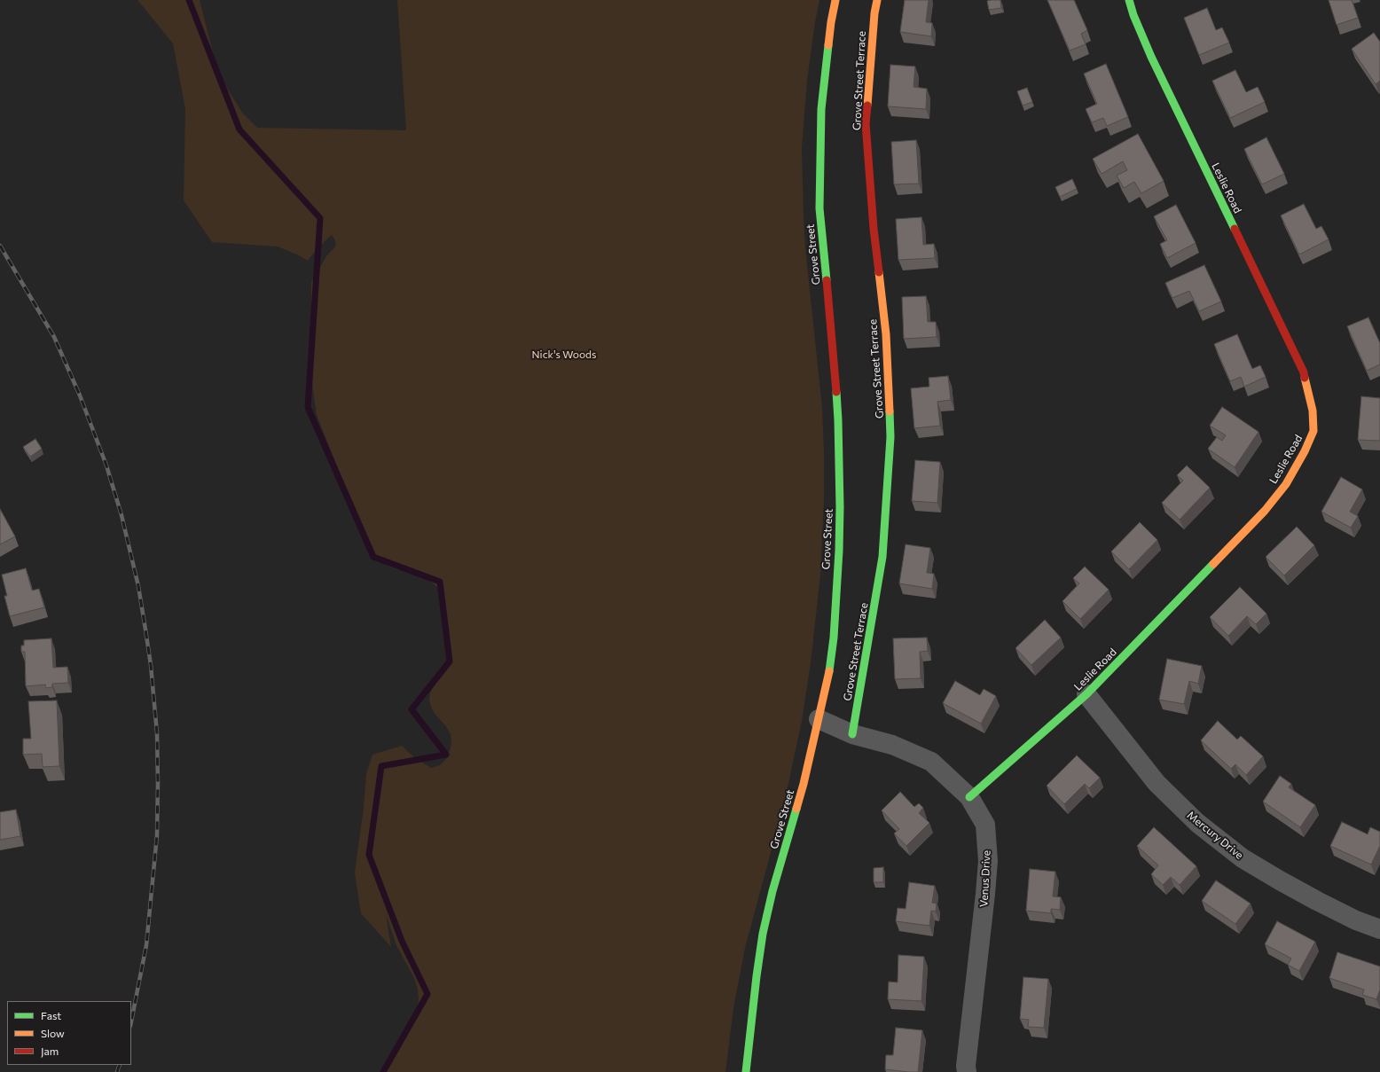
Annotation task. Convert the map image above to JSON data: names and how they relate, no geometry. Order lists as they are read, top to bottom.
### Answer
{
  "streets": {
    "street": [
      "Grove Street Terrace",
      "Leslie Road",
      "Grove Street",
      "Mercury Drive",
      "Venus Drive"
    ]
  },
  "crossings": [
    ["Grove Street Terrace", "Venus Drive"],
    ["Leslie Road", "Mercury Drive"],
    ["Leslie Road", "Venus Drive"],
    ["Grove Street", "Venus Drive"]
  ],
  "parks": ["Nick's Woods"],
  "legend": ["Fast", "Slow", "Jam"]
}
